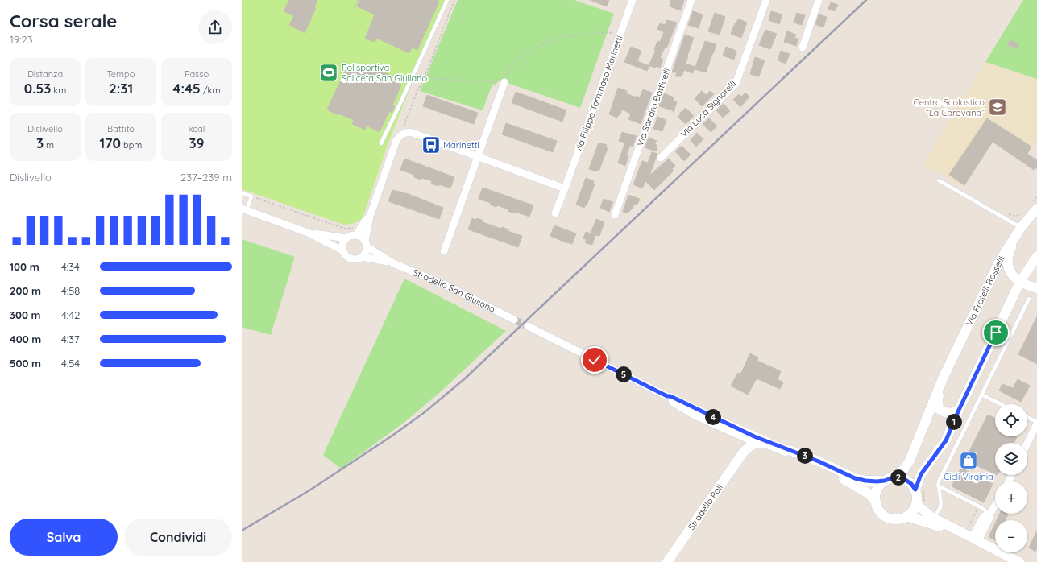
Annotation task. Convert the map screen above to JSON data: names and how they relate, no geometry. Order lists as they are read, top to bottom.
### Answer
{
  "streets": {
    "street": [
      "Via Filippo Tommaso Marinetti",
      "Via Sandro Botticelli",
      "Via Luca Signorelli",
      "Stradello San Giuliano",
      "Via Fratelli Rosselli",
      "Stradello Poli"
    ]
  },
  "places": {
    "sports": ["Polisportiva Saliceta San Giuliano"],
    "school or university": ["Centro Scolastico “La Carovana”"],
    "bus stop": ["Marinetti"],
    "shop": ["Cicli Virginia"]
  },
  "page": {
    "heading": ["Corsa serale", "19:23"],
    "stats": [
      ["Distanza", "0.53 km"],
      ["Tempo", "2:31"],
      ["Passo", "4:45 /km"],
      ["Dislivello", "3 m"],
      ["Battito", "170 bpm"],
      ["kcal", "39"]
    ],
    "chart": ["Dislivello", "237–239 m"],
    "list": [
      {
        "name": "100 m",
        "note": "4:34"
      },
      {
        "name": "200 m",
        "note": "4:58"
      },
      {
        "name": "300 m",
        "note": "4:42"
      },
      {
        "name": "400 m",
        "note": "4:37"
      },
      {
        "name": "500 m",
        "note": "4:54"
      }
    ],
    "pins": [
      "5",
      "4",
      "1",
      "3",
      "2"
    ],
    "map_buttons": ["+", "−"],
    "buttons": ["Salva", "Condividi"]
  }
}
